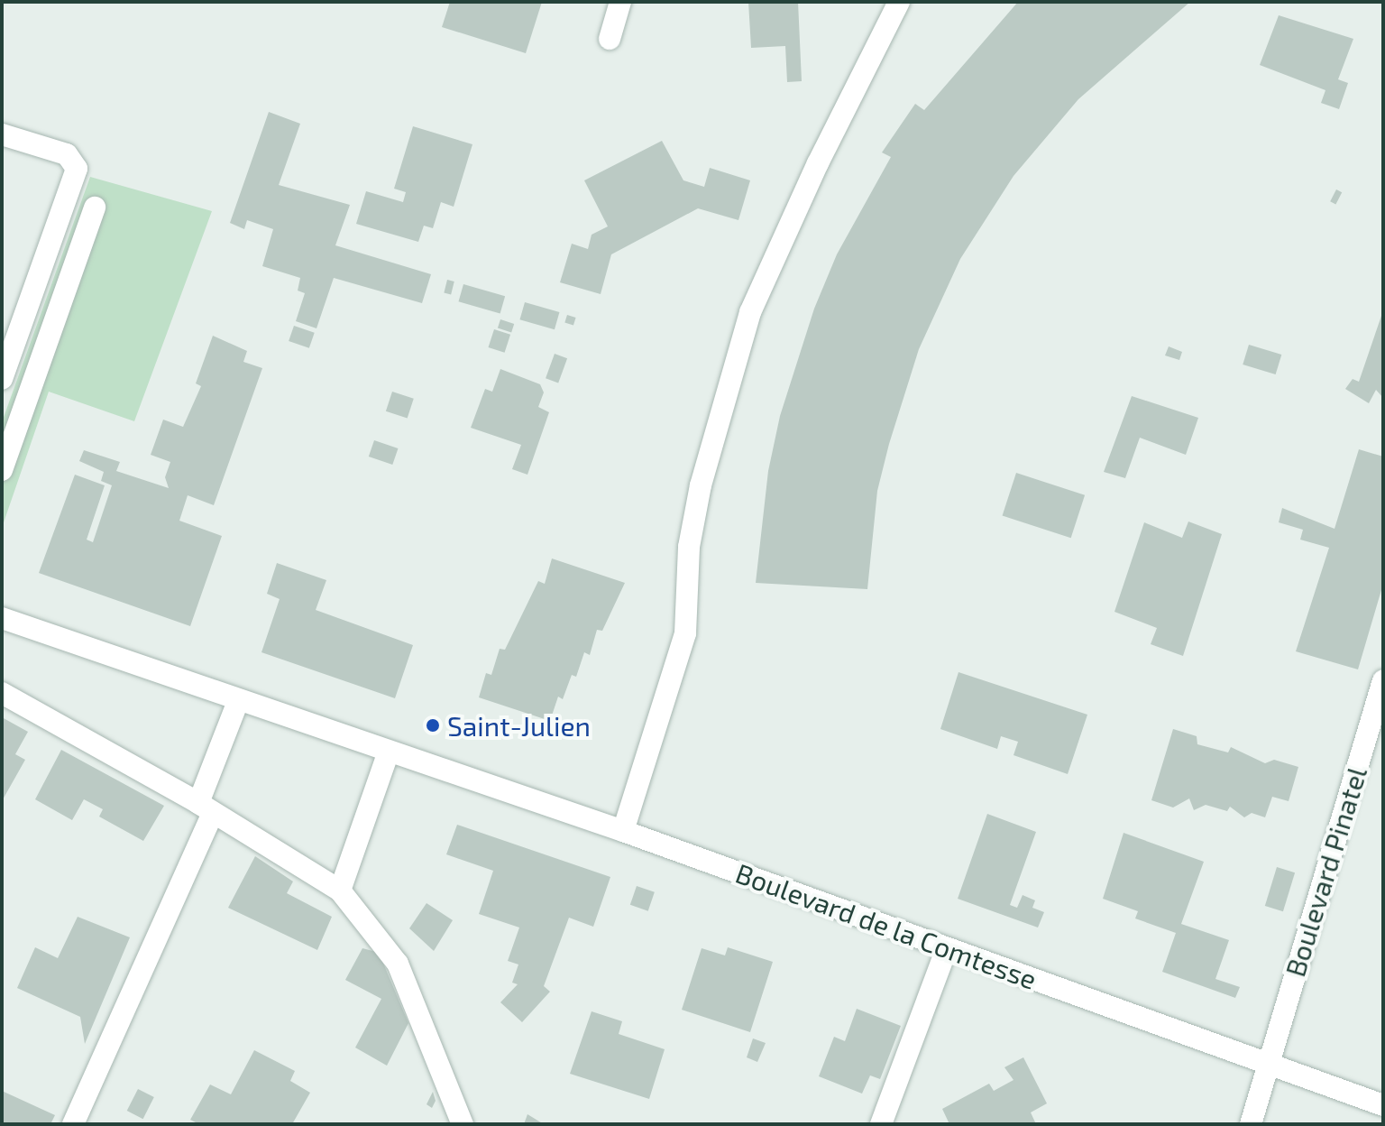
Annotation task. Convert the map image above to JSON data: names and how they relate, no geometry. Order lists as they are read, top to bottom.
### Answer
{
  "streets": {
    "street": ["Boulevard Pinatel", "Boulevard de la Comtesse"]
  },
  "crossings": [
    ["Boulevard Pinatel", "Boulevard de la Comtesse"]
  ],
  "places": ["Saint-Julien"]
}
